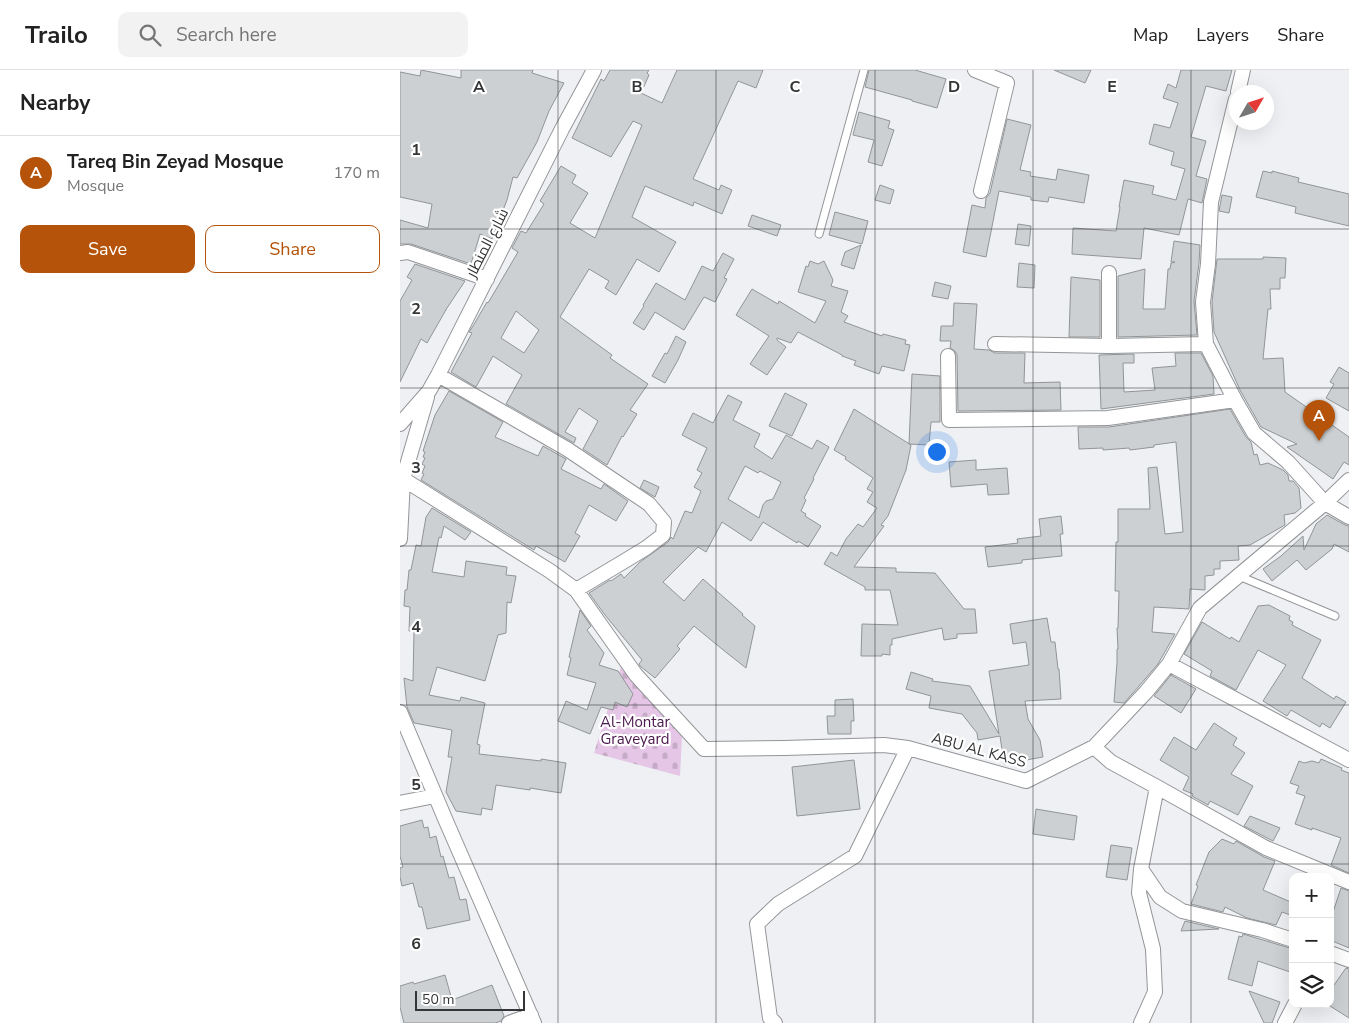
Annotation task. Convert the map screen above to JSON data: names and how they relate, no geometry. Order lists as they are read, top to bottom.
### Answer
{
  "streets": {
    "street": ["شارع المنطار", "ABU AL KASS"]
  },
  "parks": ["Al-Montar Graveyard"],
  "scale_bar": "50 m",
  "north": "top right",
  "page": {
    "header": "Trailo",
    "search": "Search here",
    "nav": ["Map", "Layers", "Share"],
    "heading": "Nearby",
    "list": [
      {
        "mark": "A",
        "name": "Tareq Bin Zeyad Mosque",
        "note": "Mosque",
        "value": "170 m"
      }
    ],
    "buttons": ["Save", "Share"],
    "pins": "A",
    "map_buttons": ["+", "−"],
    "scale": "50 m"
  },
  "grid": {
    "columns": [
      "A",
      "B",
      "C",
      "D",
      "E"
    ],
    "rows": [
      "1",
      "2",
      "3",
      "4",
      "5",
      "6"
    ]
  }
}
